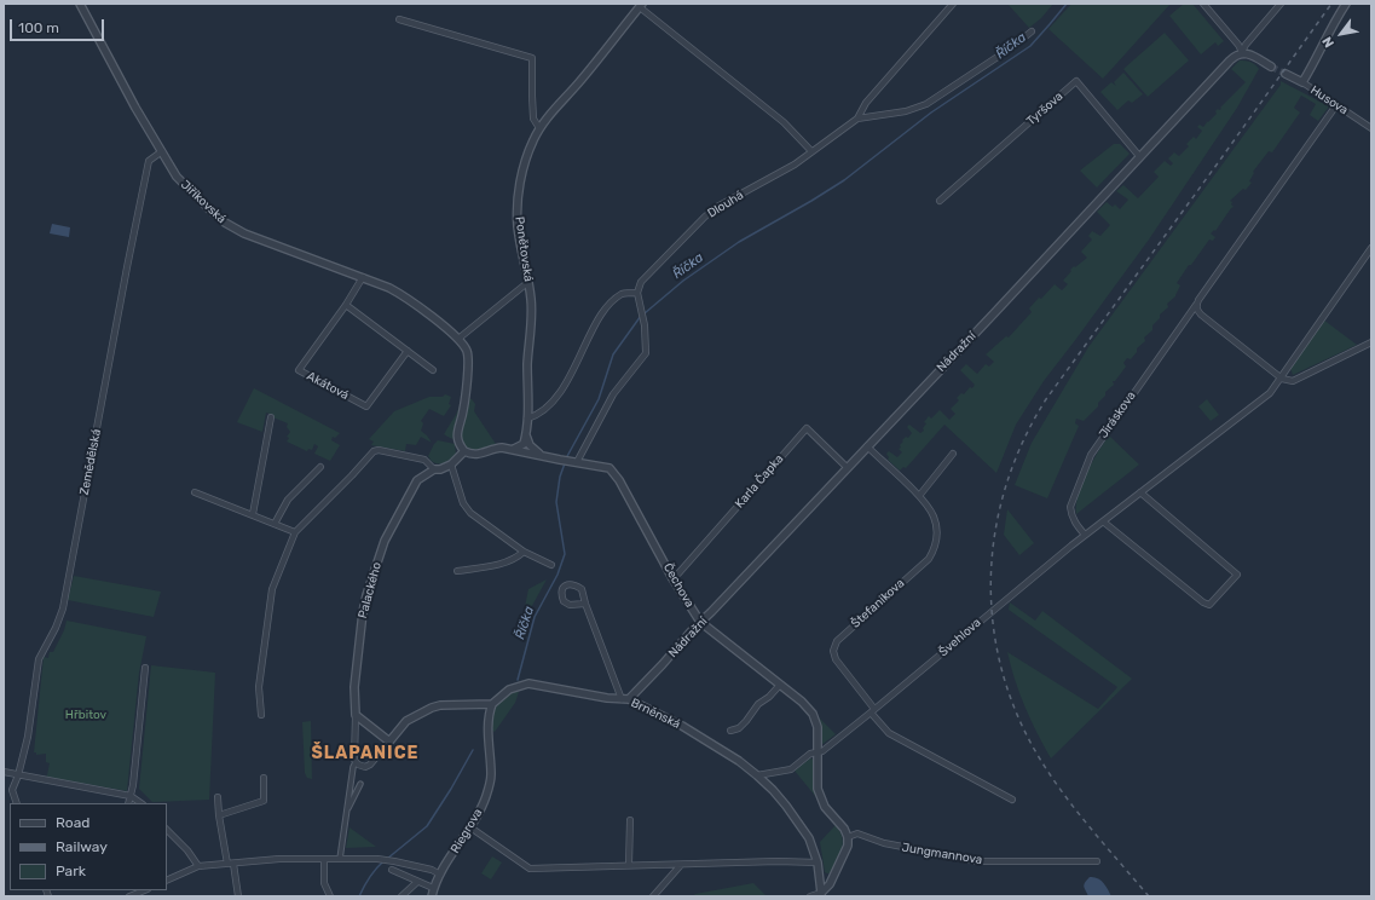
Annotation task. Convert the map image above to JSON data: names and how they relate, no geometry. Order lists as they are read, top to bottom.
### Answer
{
  "streets": {
    "street": [
      "Husova",
      "Tyršova",
      "Jiříkovská",
      "Dlouhá",
      "Ponětovská",
      "Nádražní",
      "Akátová",
      "Jiráskova",
      "Zemědělská",
      "Karla Čapka",
      "Čechova",
      "Palackého",
      "Štefanikova",
      "Švehlova",
      "Brněnská",
      "Riegrova",
      "Jungmannova"
    ]
  },
  "crossings": [
    ["Husova", "Jiráskova"],
    ["Tyršova", "Nádražní"],
    ["Jiříkovská", "Akátová"],
    ["Jiříkovská", "Zemědělská"],
    ["Nádražní", "Karla Čapka"],
    ["Nádražní", "Čechova"],
    ["Nádražní", "Štefanikova"],
    ["Nádražní", "Brněnská"],
    ["Jiráskova", "Švehlova"],
    ["Karla Čapka", "Čechova"],
    ["Čechova", "Švehlova"],
    ["Čechova", "Jungmannova"],
    ["Štefanikova", "Švehlova"],
    ["Brněnská", "Riegrova"]
  ],
  "districts": ["ŠLAPANICE"],
  "water": ["Říčka"],
  "parks": ["Hřbitov"],
  "legend": ["Road", "Railway", "Park"],
  "scale_bar": "100 m",
  "north": "bottom left"
}
